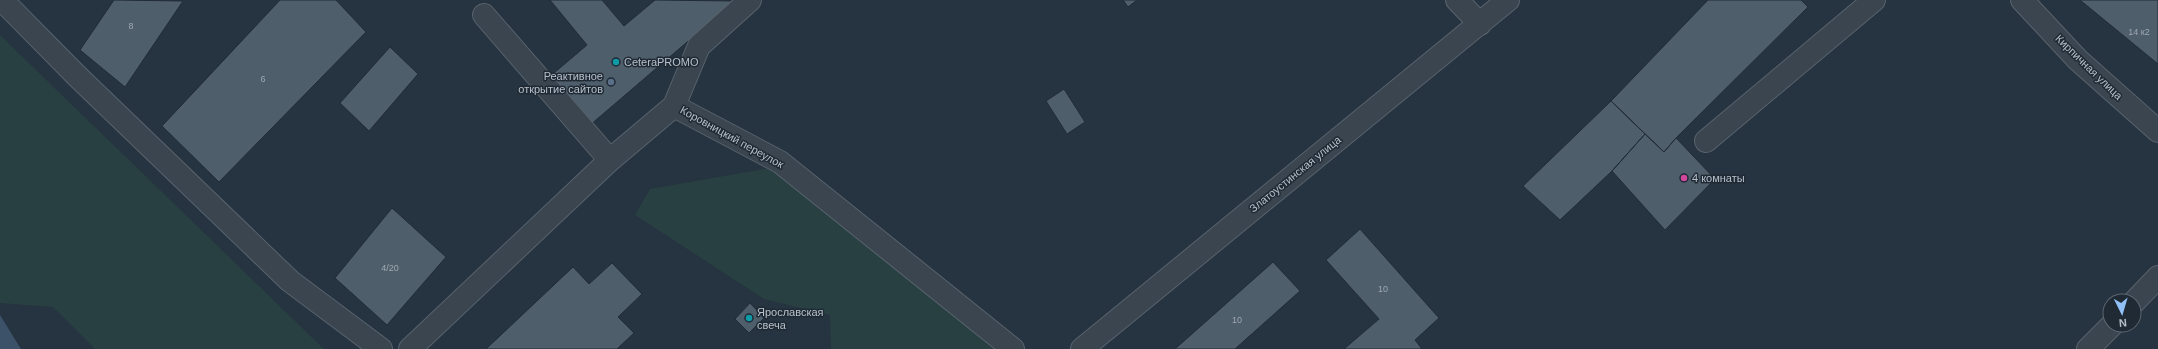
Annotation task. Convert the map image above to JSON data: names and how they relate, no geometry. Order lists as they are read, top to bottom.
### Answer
{
  "streets": {
    "street": ["Кирпичная улица", "Коровницкий переулок", "Златоустинская улица"]
  },
  "places": [
    "CeteraPROMO",
    "Реактивное открытие сайтов",
    "4 комнаты",
    "Ярославская свеча"
  ],
  "house_numbers": [
    "8",
    "14 к2",
    "6",
    "4/20",
    "10",
    "10"
  ],
  "north": "bottom"
}
